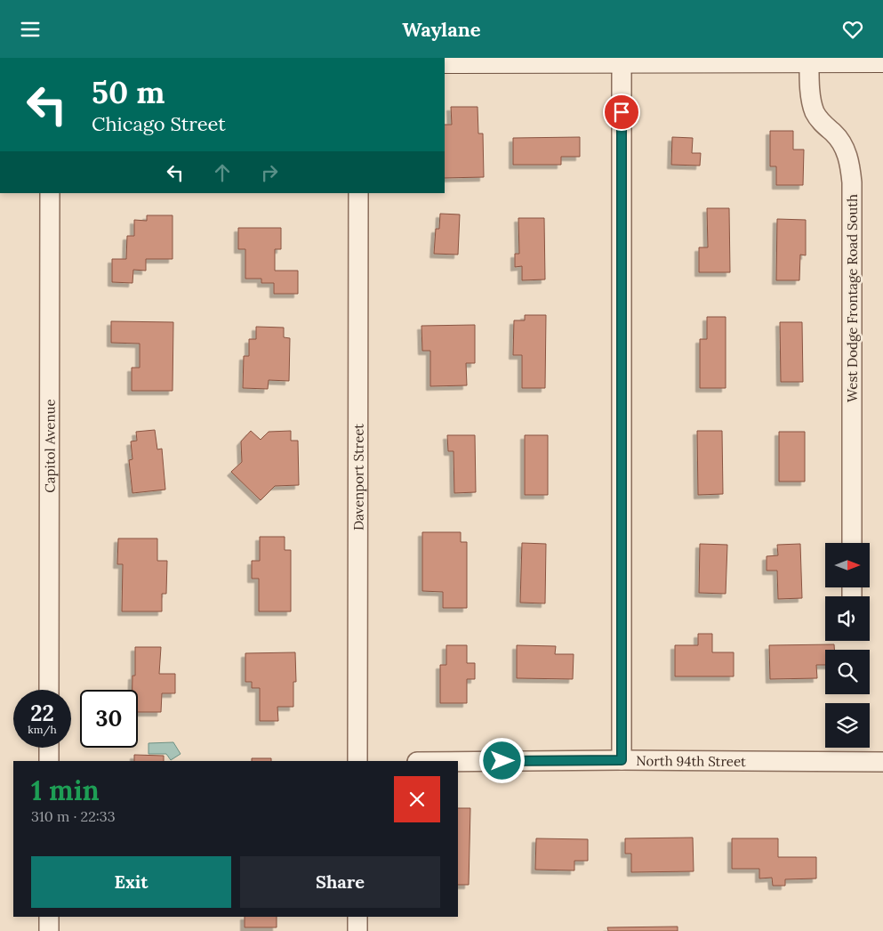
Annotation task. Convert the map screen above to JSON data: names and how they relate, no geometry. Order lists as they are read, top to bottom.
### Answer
{
  "streets": {
    "street": [
      "West Dodge Frontage Road South",
      "Capitol Avenue",
      "Davenport Street",
      "North 94th Street"
    ]
  },
  "north": "right",
  "page": {
    "header": "Waylane",
    "turn": ["50 m", "Chicago Street"],
    "speed": "22 km/h",
    "limit": "30",
    "heading": ["1 min", "310 m · 22:33"],
    "buttons": ["Exit", "Share"]
  }
}
